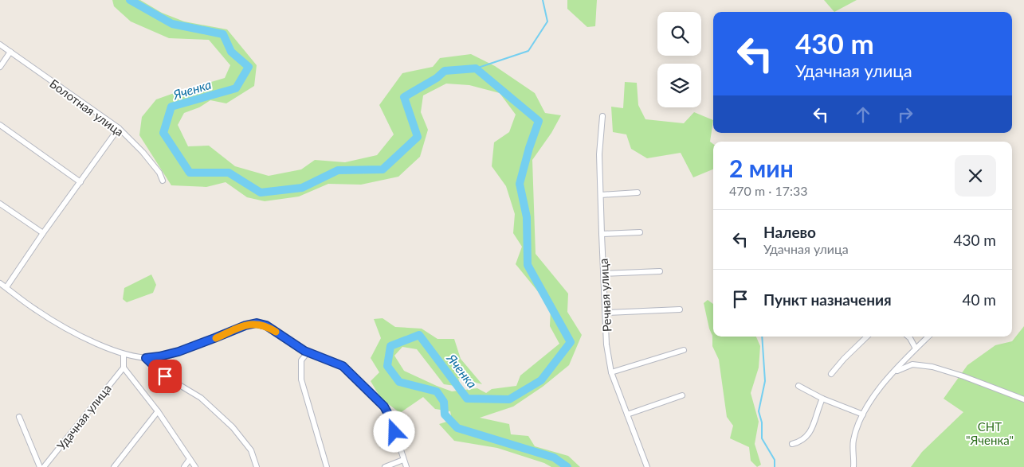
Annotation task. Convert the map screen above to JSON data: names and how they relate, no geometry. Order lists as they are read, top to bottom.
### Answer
{
  "streets": {
    "street": ["Болотная улица", "Речная улица", "Удачная улица"]
  },
  "water": ["Яченка"],
  "parks": ["СНТ \"Яченка\""],
  "page": {
    "turn": ["430 m", "Удачная улица"],
    "heading": ["2 мин", "470 m · 17:33"],
    "list": [
      {
        "name": "Налево",
        "note": "Удачная улица",
        "value": "430 m"
      },
      {
        "name": "Пункт назначения",
        "value": "40 m"
      }
    ]
  }
}
